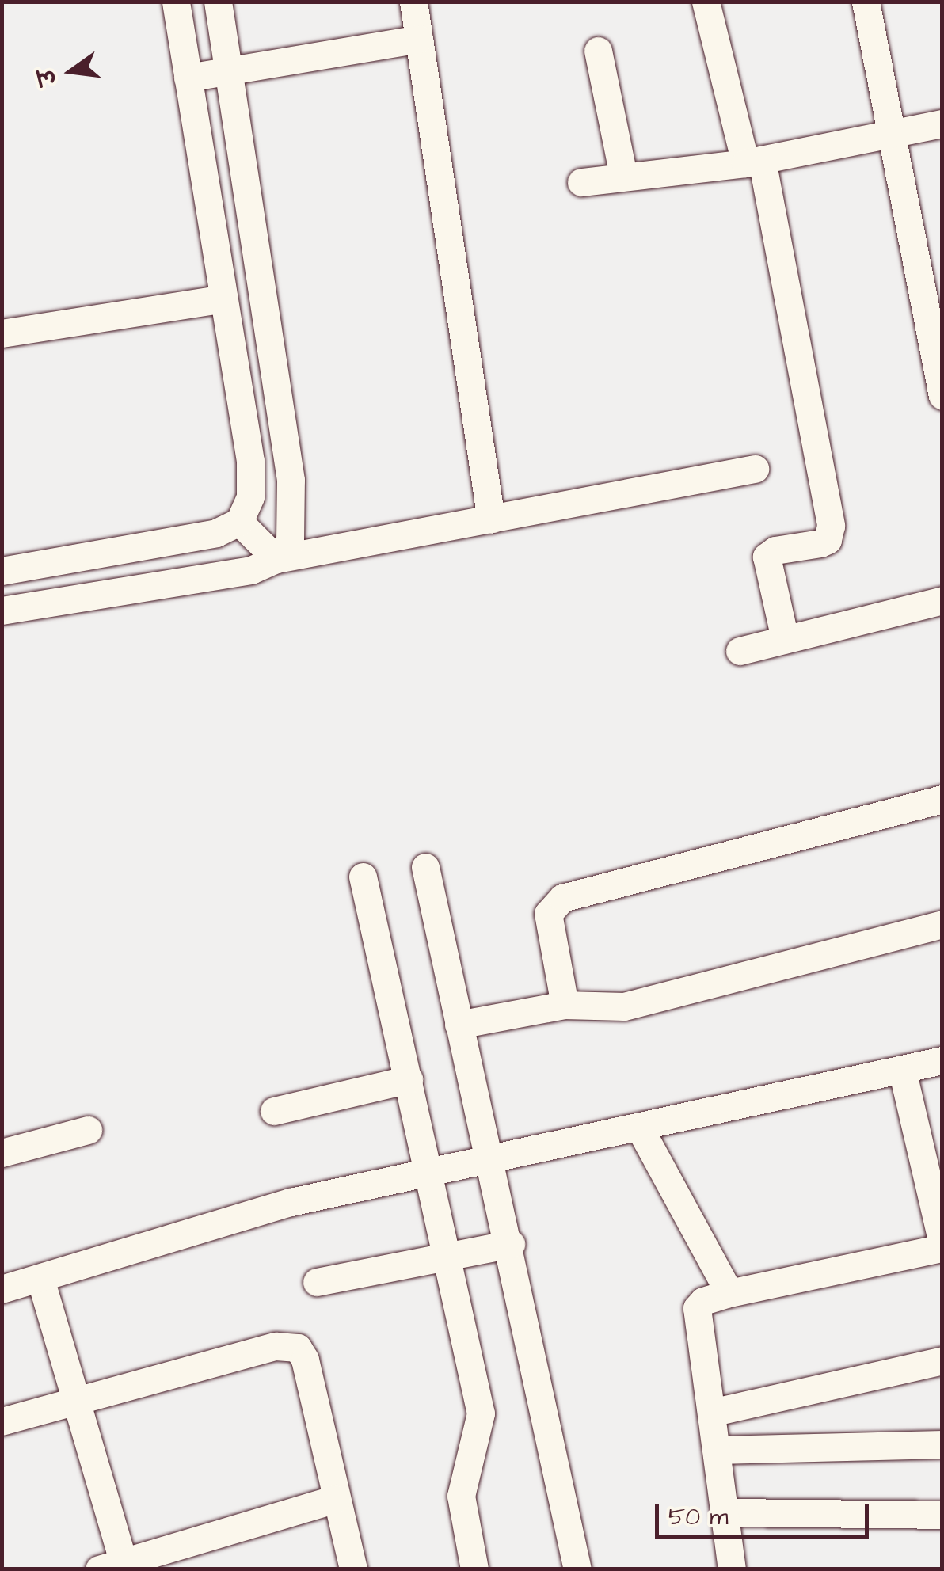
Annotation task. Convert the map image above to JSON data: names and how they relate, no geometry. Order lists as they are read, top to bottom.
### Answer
{
  "scale_bar": "50 m",
  "north": "left"
}
